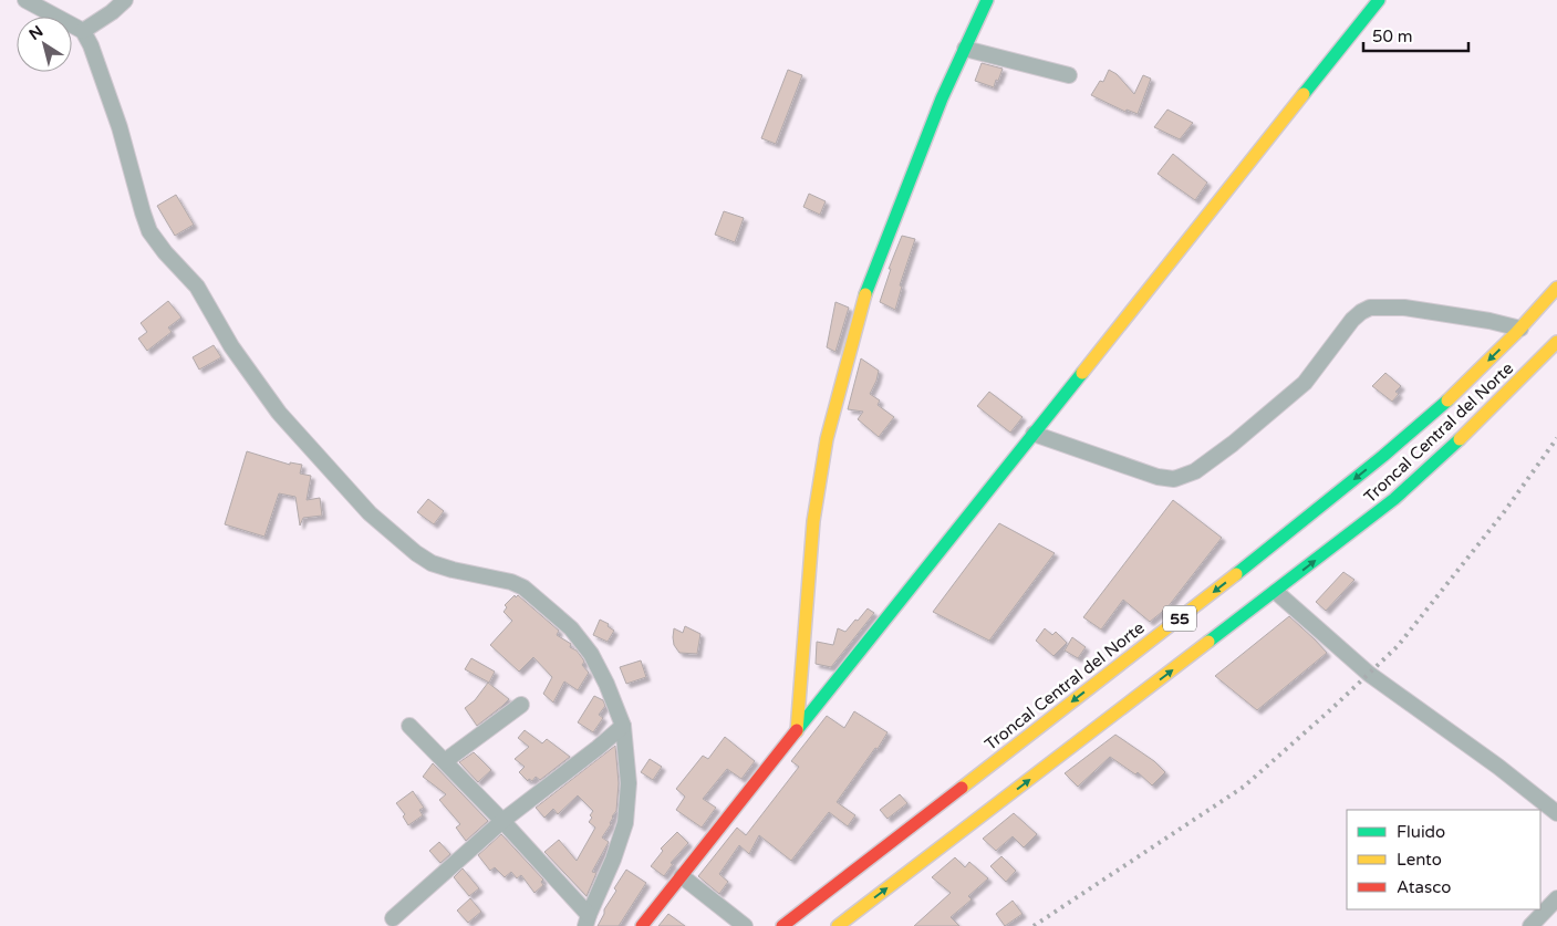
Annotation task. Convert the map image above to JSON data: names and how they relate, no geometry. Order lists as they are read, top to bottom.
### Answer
{
  "streets": {
    "main road": ["Troncal Central del Norte", "55"]
  },
  "legend": ["Fluido", "Lento", "Atasco"],
  "scale_bar": "50 m",
  "north": "top left"
}
